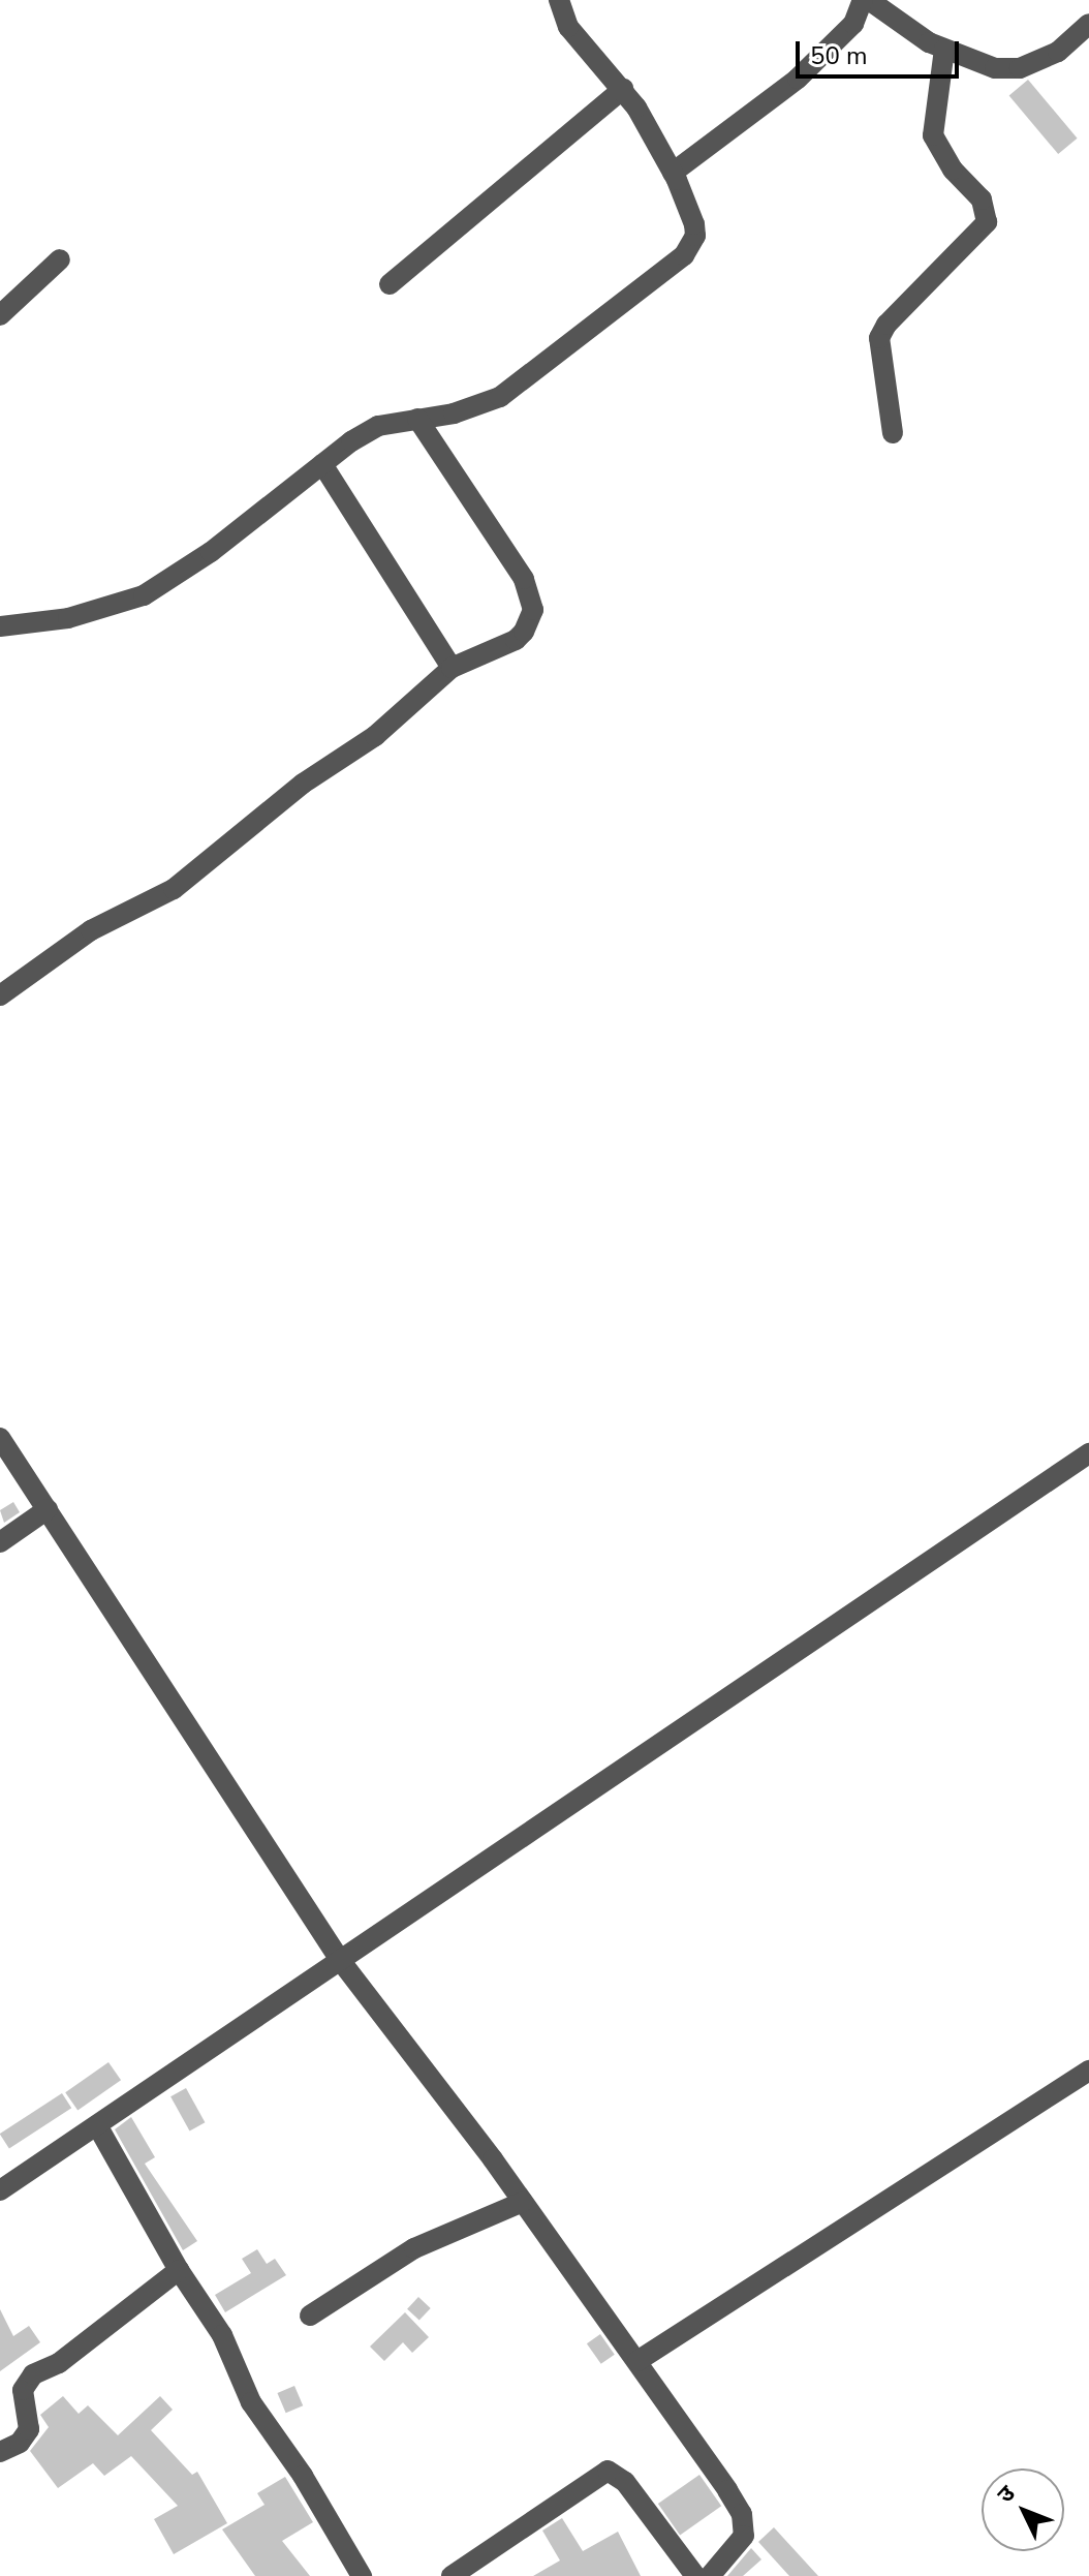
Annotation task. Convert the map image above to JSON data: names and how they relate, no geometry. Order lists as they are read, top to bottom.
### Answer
{
  "scale_bar": "50 m",
  "north": "top left"
}
